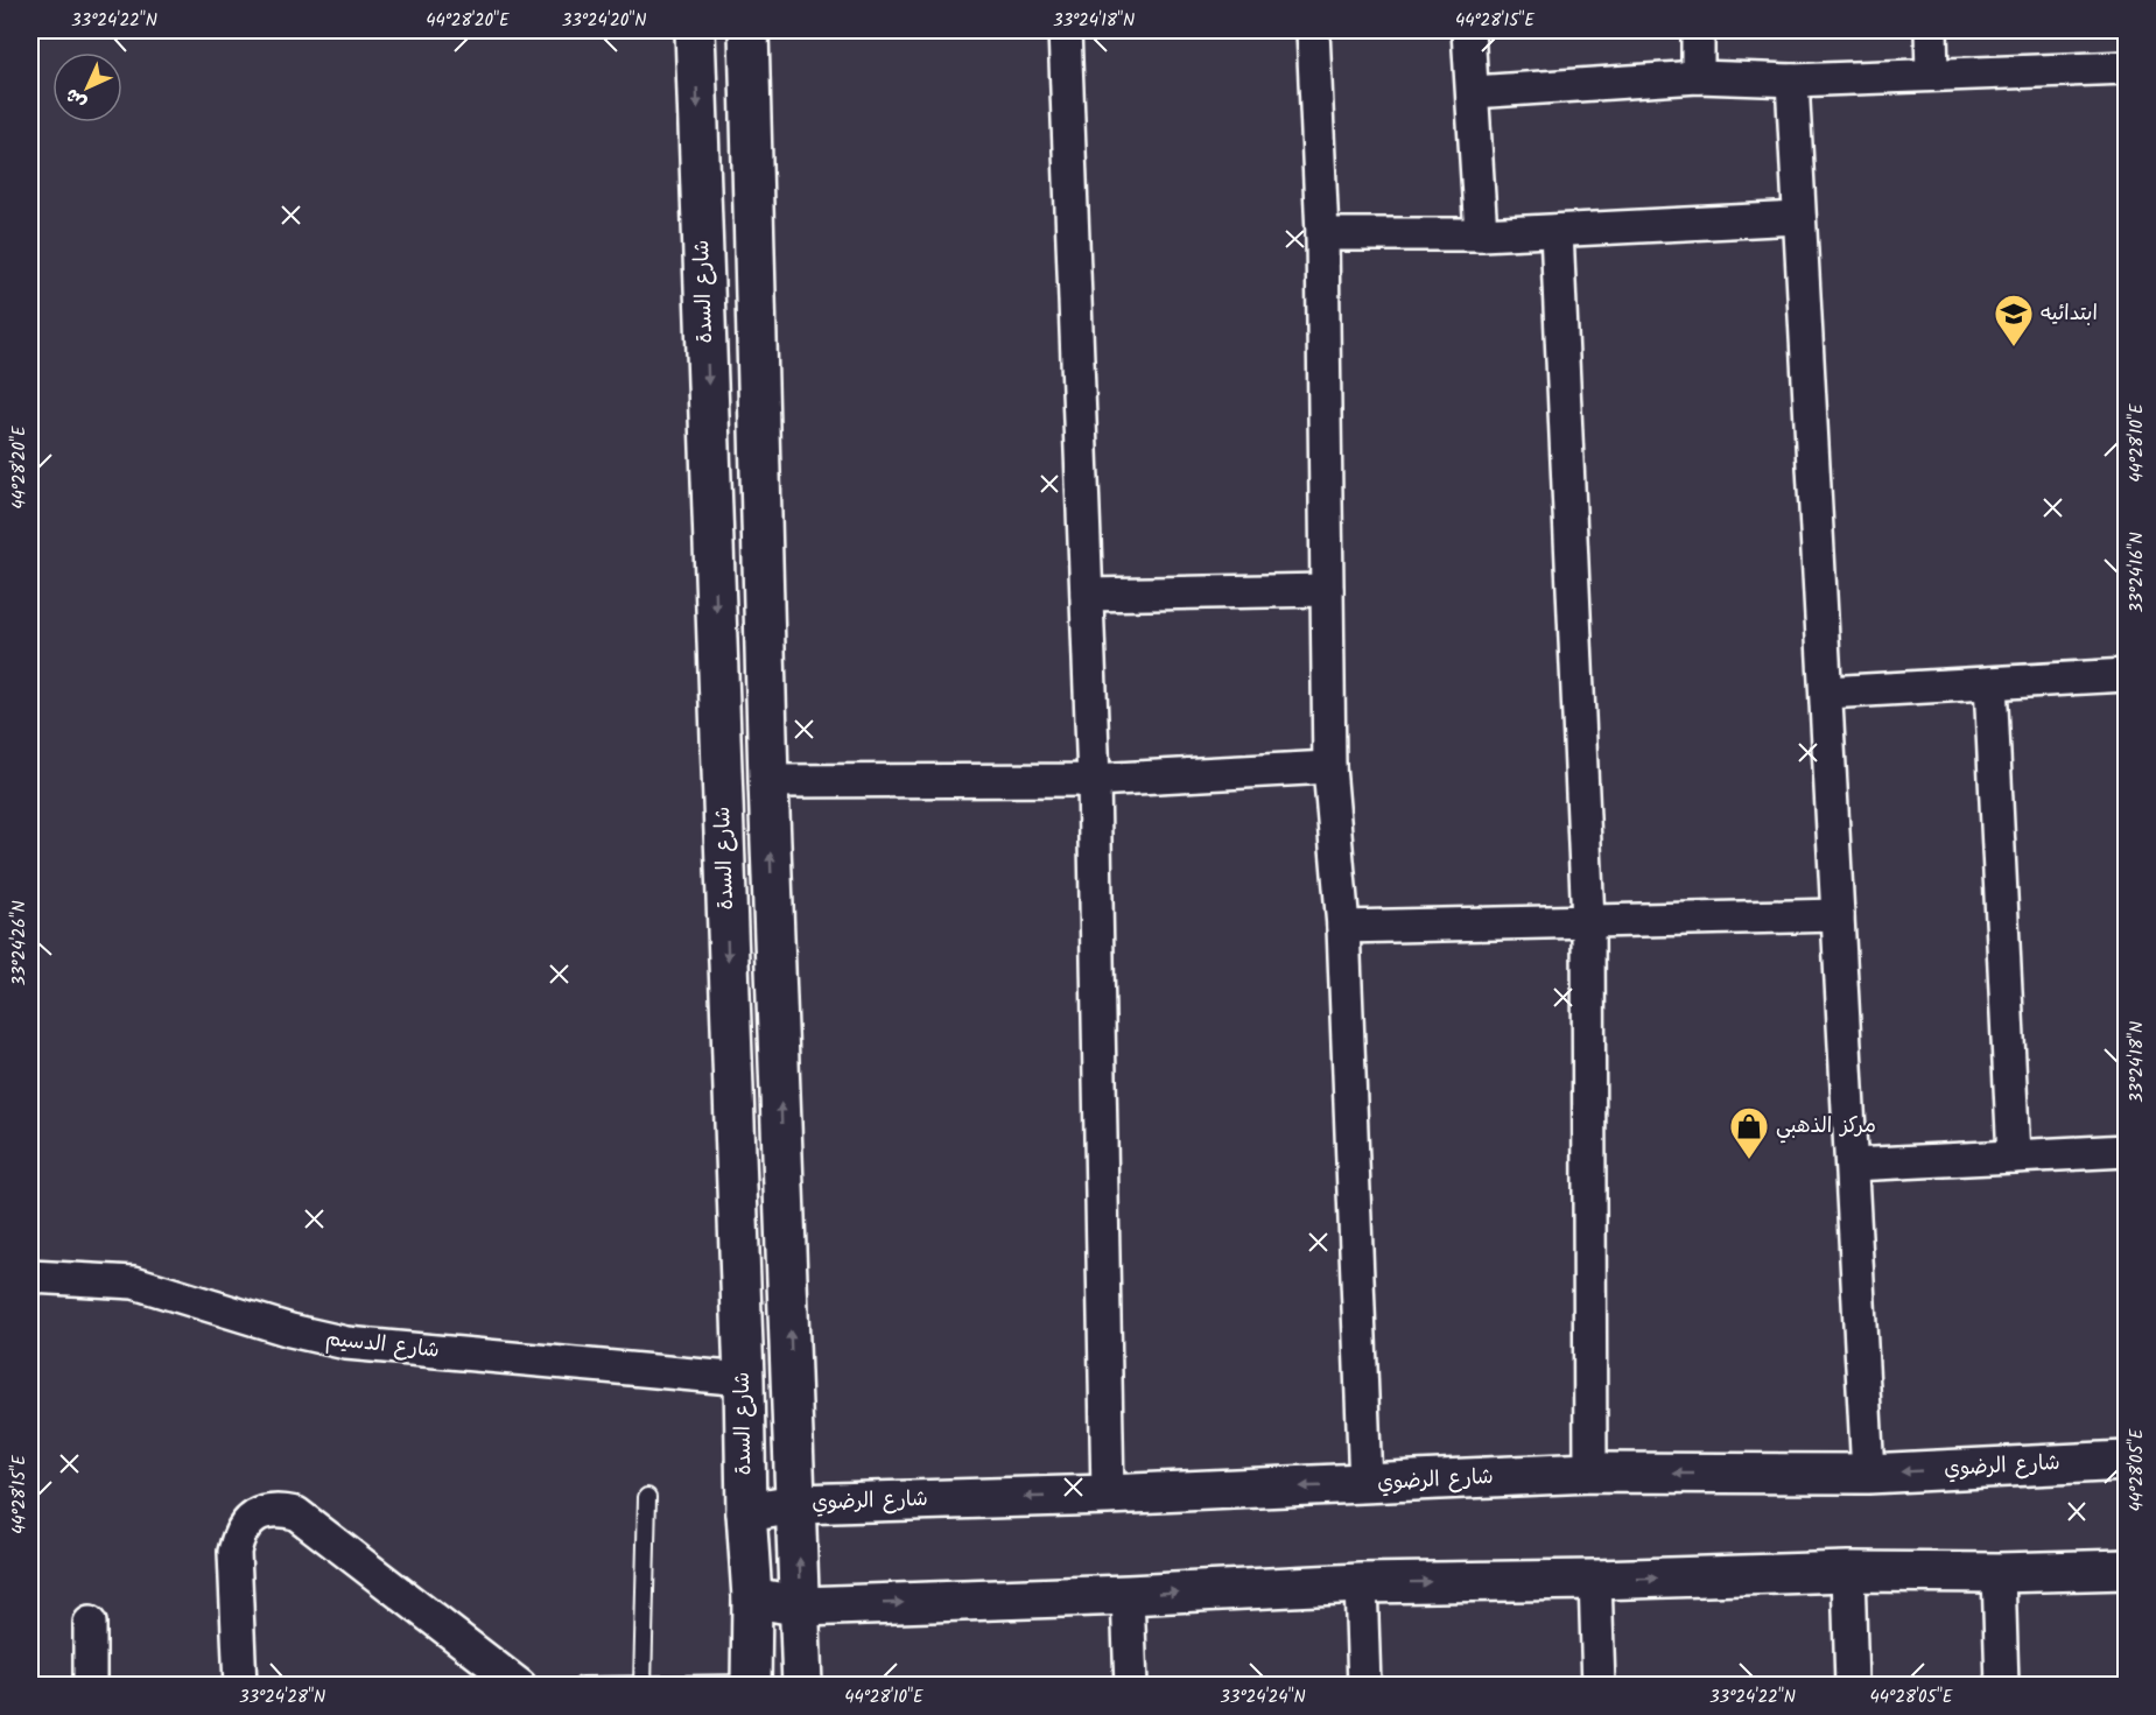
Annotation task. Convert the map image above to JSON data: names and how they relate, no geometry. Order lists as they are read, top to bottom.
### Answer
{
  "streets": {
    "main road": ["شارع السدة", "شارع الرضوي"],
    "street": ["شارع الدسيم"]
  },
  "crossings": [
    ["شارع السدة", "شارع الدسيم"],
    ["شارع السدة", "شارع الرضوي"]
  ],
  "places": {
    "school or university": ["ابتدائيه"],
    "shop": ["مركز الذهبي"]
  },
  "north": "bottom left",
  "coordinates": [
    "33°24'22\"N",
    "44°28'20\"E",
    "33°24'20\"N",
    "33°24'18\"N",
    "44°28'15\"E",
    "44°28'10\"E",
    "33°24'16\"N",
    "33°24'26\"N",
    "44°28'05\"E",
    "33°24'28\"N",
    "33°24'24\"N"
  ]
}
